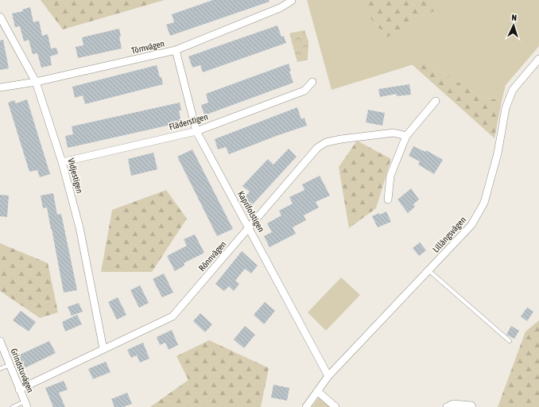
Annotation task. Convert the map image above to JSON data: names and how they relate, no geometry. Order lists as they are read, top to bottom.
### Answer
{
  "streets": {
    "street": [
      "Törnvägen",
      "Fläderstigen",
      "Vidjestigen",
      "Kaprifolstigen",
      "Lillängsvägen",
      "Rönnvägen",
      "Grindstuvägen"
    ]
  },
  "crossings": [
    ["Törnvägen", "Vidjestigen"],
    ["Törnvägen", "Kaprifolstigen"],
    ["Fläderstigen", "Vidjestigen"],
    ["Fläderstigen", "Kaprifolstigen"],
    ["Vidjestigen", "Rönnvägen"],
    ["Kaprifolstigen", "Lillängsvägen"],
    ["Kaprifolstigen", "Rönnvägen"],
    ["Rönnvägen", "Grindstuvägen"]
  ],
  "north": "top"
}
